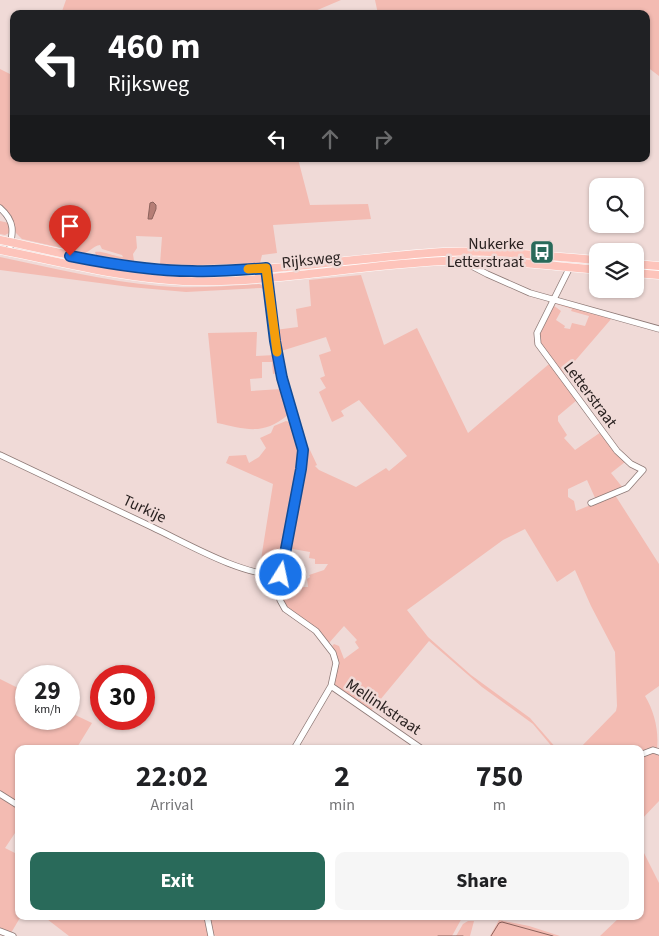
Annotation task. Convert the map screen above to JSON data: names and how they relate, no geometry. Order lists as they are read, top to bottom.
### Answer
{
  "streets": {
    "highway": ["Rijksweg"],
    "street": ["Letterstraat", "Turkije", "Mellinkstraat"]
  },
  "crossings": [
    ["Rijksweg", "Letterstraat"]
  ],
  "places": {
    "bus stop": ["Nukerke Letterstraat"]
  },
  "page": {
    "turn": ["460 m", "Rijksweg"],
    "speed": "29 km/h",
    "limit": "30",
    "eta": [
      "22:02",
      "Arrival",
      "2",
      "min",
      "750",
      "m"
    ],
    "buttons": ["Exit", "Share"]
  }
}
